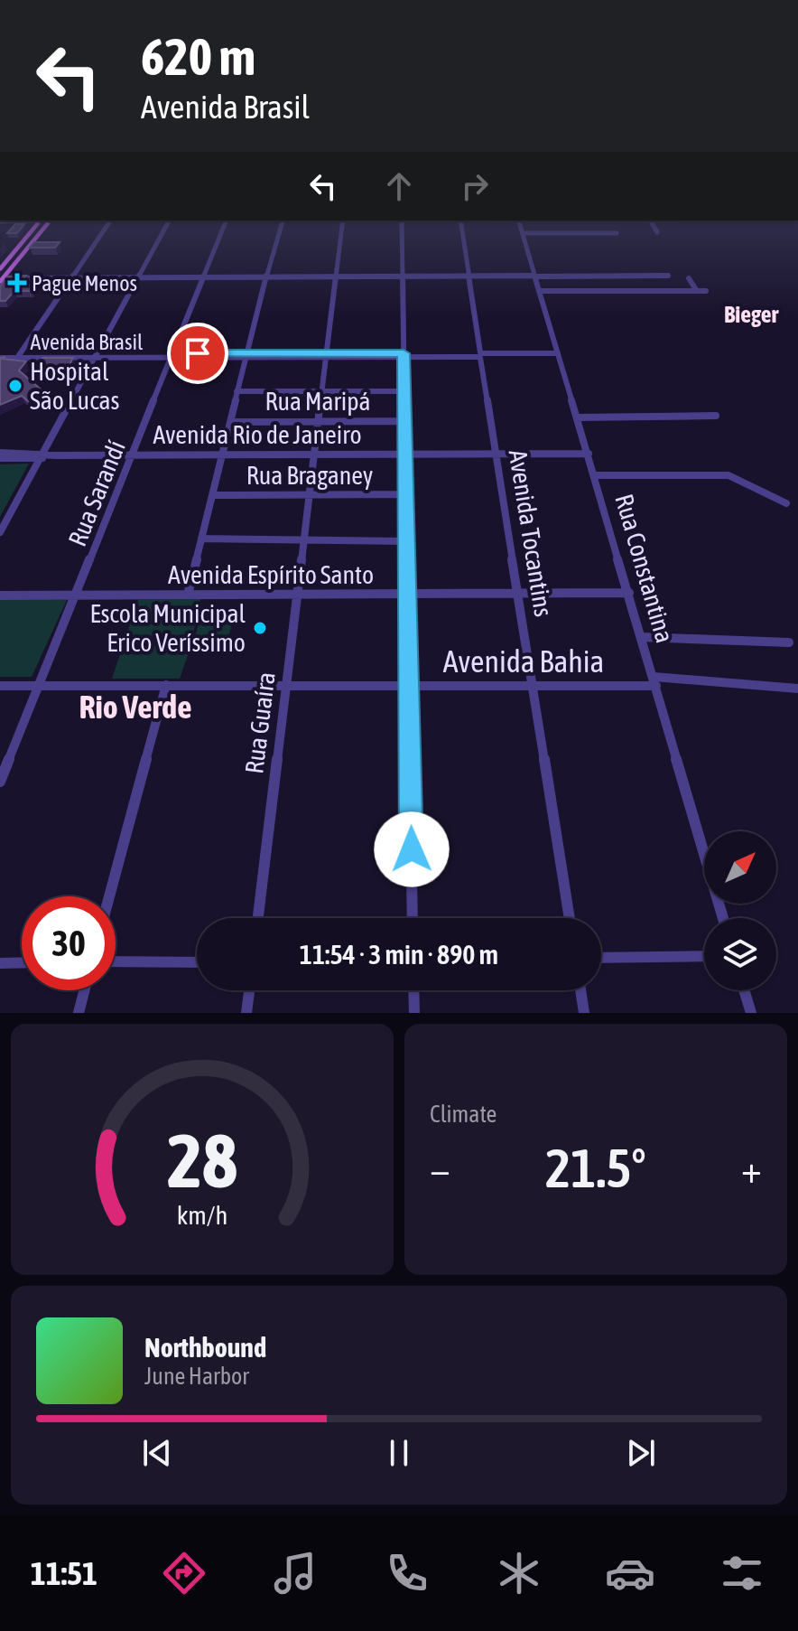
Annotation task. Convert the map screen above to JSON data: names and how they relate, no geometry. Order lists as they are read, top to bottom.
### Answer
{
  "streets": {
    "street": [
      "Avenida Brasil",
      "Rua Maripá",
      "Avenida Rio de Janeiro",
      "Rua Braganey",
      "Rua Sarandí",
      "Avenida Tocantins",
      "Rua Constantina",
      "Avenida Espírito Santo",
      "Avenida Bahia",
      "Rua Guaíra"
    ]
  },
  "crossings": [
    ["Avenida Brasil", "Rua Sarandí"],
    ["Avenida Brasil", "Avenida Tocantins"],
    ["Avenida Brasil", "Rua Constantina"],
    ["Avenida Brasil", "Rua Guaíra"],
    ["Rua Maripá", "Rua Guaíra"],
    ["Avenida Rio de Janeiro", "Rua Sarandí"],
    ["Avenida Rio de Janeiro", "Avenida Tocantins"],
    ["Avenida Rio de Janeiro", "Rua Constantina"],
    ["Avenida Rio de Janeiro", "Rua Guaíra"],
    ["Rua Braganey", "Rua Guaíra"],
    ["Rua Sarandí", "Avenida Espírito Santo"],
    ["Rua Sarandí", "Avenida Bahia"],
    ["Avenida Tocantins", "Avenida Espírito Santo"],
    ["Avenida Tocantins", "Avenida Bahia"],
    ["Rua Constantina", "Avenida Espírito Santo"],
    ["Rua Constantina", "Avenida Bahia"],
    ["Avenida Espírito Santo", "Rua Guaíra"],
    ["Avenida Bahia", "Rua Guaíra"]
  ],
  "districts": ["Bieger", "Rio Verde"],
  "places": {
    "health": ["Pague Menos"],
    "other": ["Hospital São Lucas", "Escola Municipal Erico Veríssimo"]
  },
  "north": "top right",
  "page": {
    "turn": ["620 m", "Avenida Brasil"],
    "limit": "30",
    "trip": "11:54 · 3 min · 890 m",
    "tile": "Climate",
    "heat": ["−", "21.5°", "+"],
    "song": ["Northbound", "June Harbor"],
    "tabs": "11:51",
    "gauge": ["28", "km/h"]
  }
}
